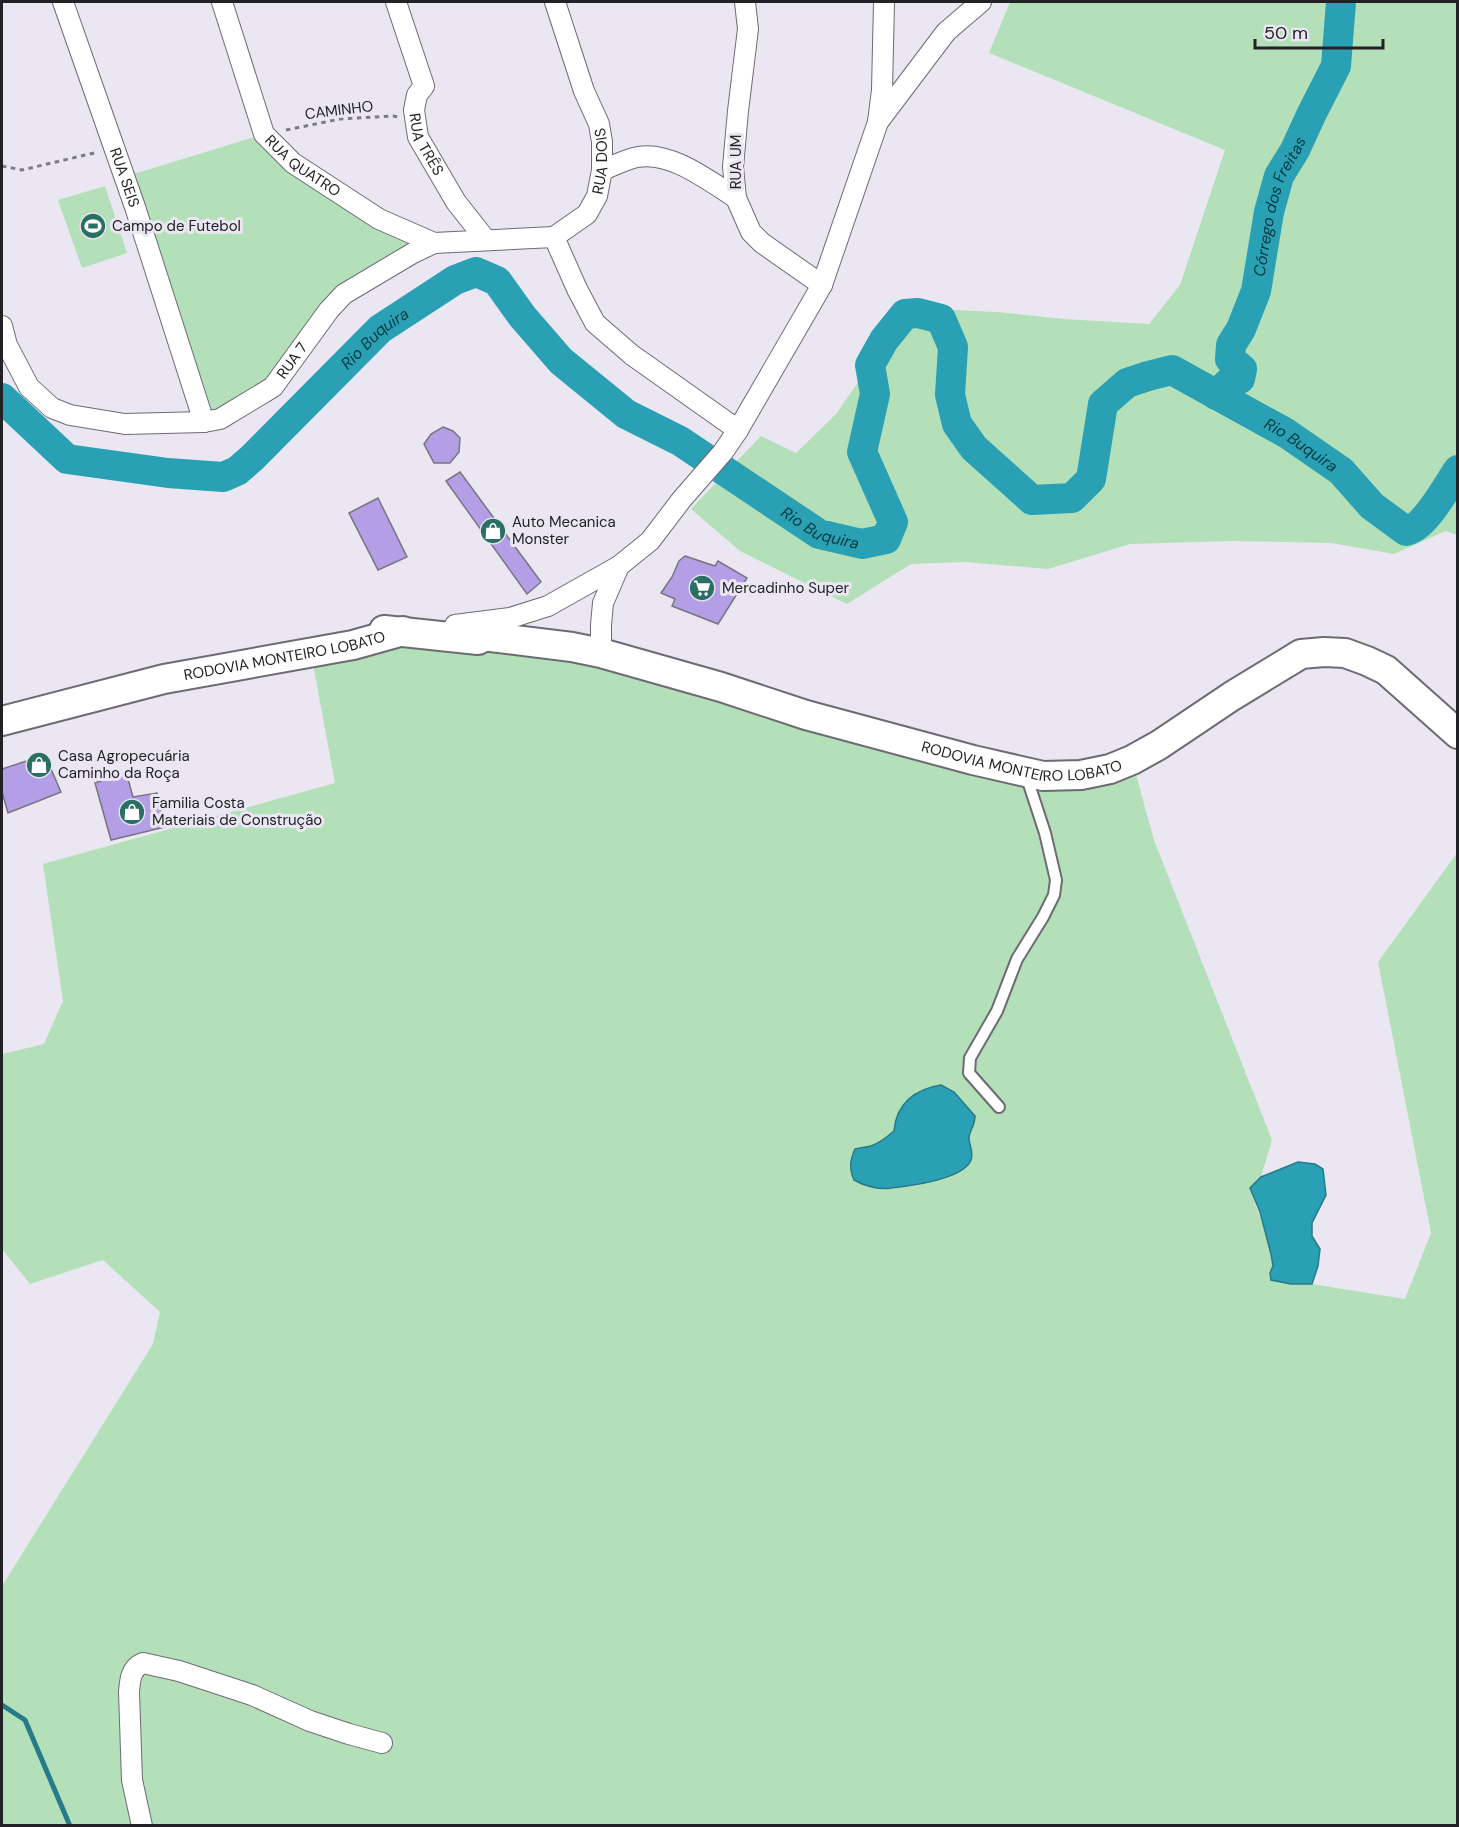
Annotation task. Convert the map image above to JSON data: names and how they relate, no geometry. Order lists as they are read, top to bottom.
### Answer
{
  "streets": {
    "main road": ["RODOVIA MONTEIRO LOBATO"],
    "street": [
      "RUA TRÊS",
      "RUA DOIS",
      "RUA UM",
      "RUA QUATRO",
      "RUA SEIS",
      "RUA 7"
    ],
    "path": ["CAMINHO"]
  },
  "crossings": [
    ["CAMINHO", "RUA TRÊS"],
    ["CAMINHO", "RUA QUATRO"],
    ["RUA TRÊS", "RUA 7"],
    ["RUA DOIS", "RUA 7"],
    ["RUA QUATRO", "RUA 7"],
    ["RUA SEIS", "RUA 7"]
  ],
  "water": ["Córrego dos Freitas", "Rio Buquira"],
  "places": {
    "sports": ["Campo de Futebol"],
    "shop": ["Auto Mecanica Monster", "Casa Agropecuária Caminho da Roça", "Familia Costa Materiais de Construção"],
    "supermarket": ["Mercadinho Super"]
  },
  "scale_bar": "50 m"
}
